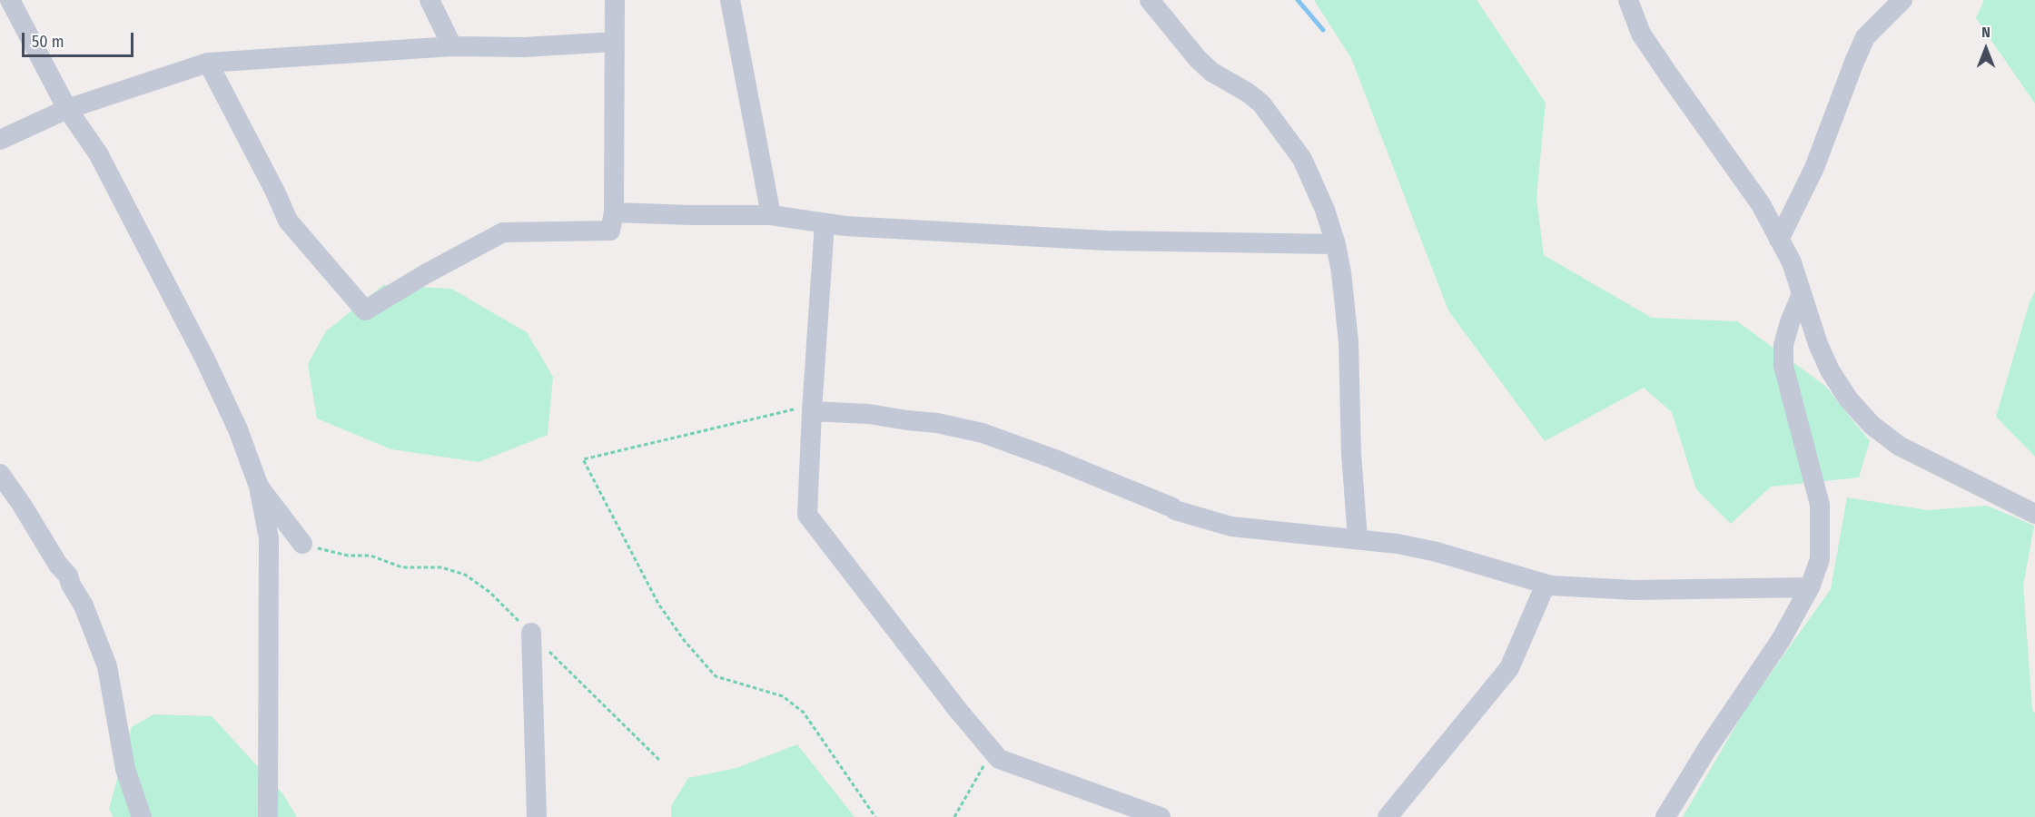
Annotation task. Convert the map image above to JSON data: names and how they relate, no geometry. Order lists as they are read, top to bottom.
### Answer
{
  "scale_bar": "50 m",
  "north": "top"
}
